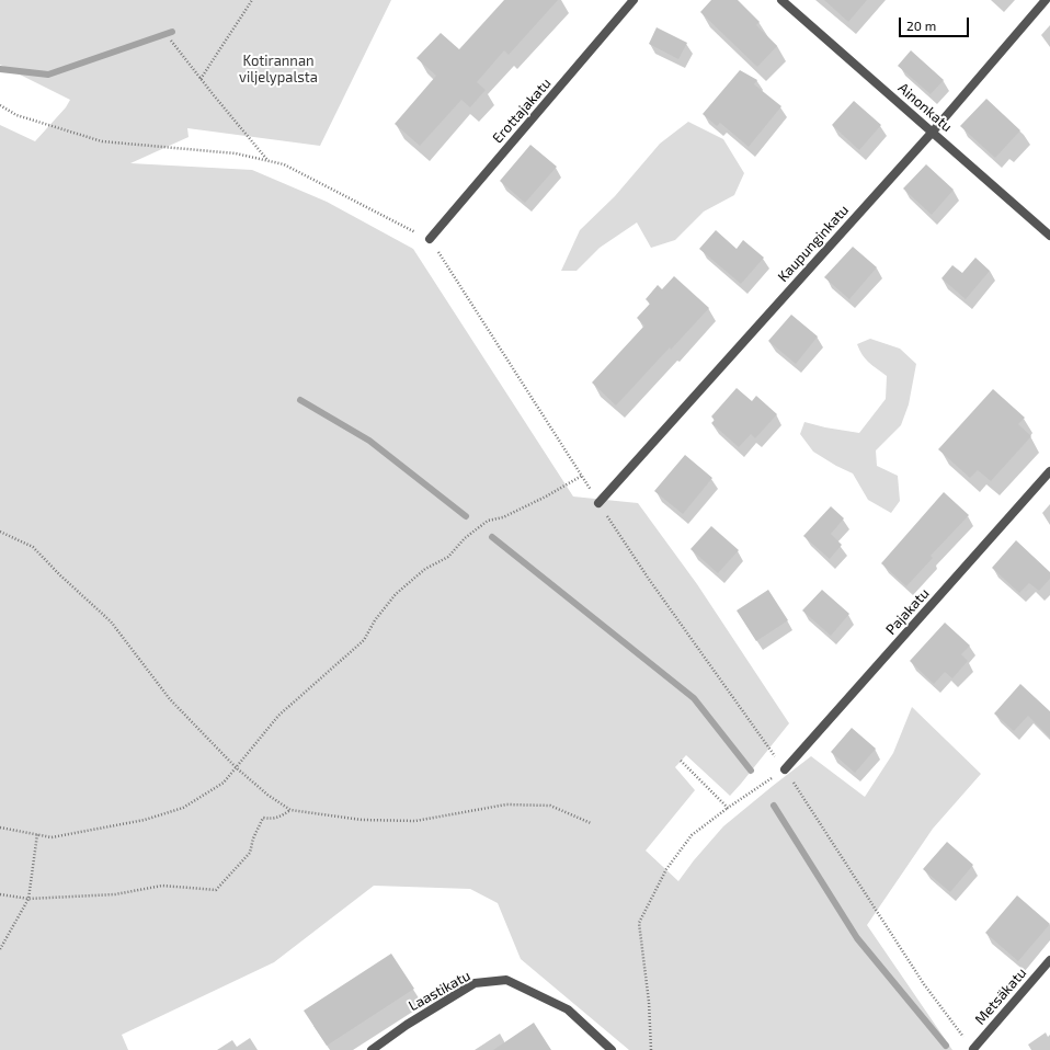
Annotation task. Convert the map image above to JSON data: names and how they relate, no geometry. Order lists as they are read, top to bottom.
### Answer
{
  "streets": {
    "street": [
      "Ainonkatu",
      "Erottajakatu",
      "Kaupunginkatu",
      "Pajakatu",
      "Laastikatu",
      "Metsäkatu"
    ]
  },
  "crossings": [
    ["Ainonkatu", "Kaupunginkatu"]
  ],
  "parks": ["Kotirannan viljelypalsta"],
  "scale_bar": "20 m"
}
